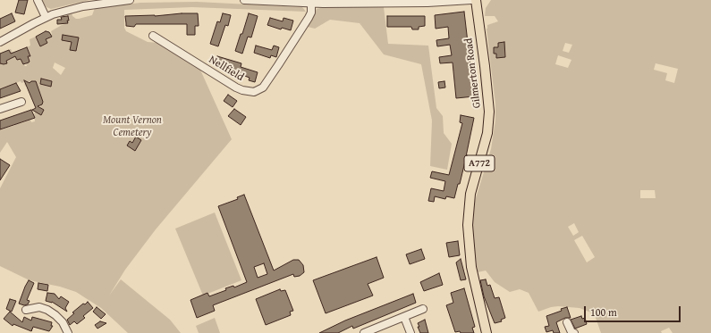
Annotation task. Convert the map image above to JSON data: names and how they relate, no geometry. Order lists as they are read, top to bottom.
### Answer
{
  "streets": {
    "main road": ["Gilmerton Road", "A772"],
    "street": ["Nellfield"]
  },
  "parks": ["Mount Vernon Cemetery"],
  "scale_bar": "100 m"
}
